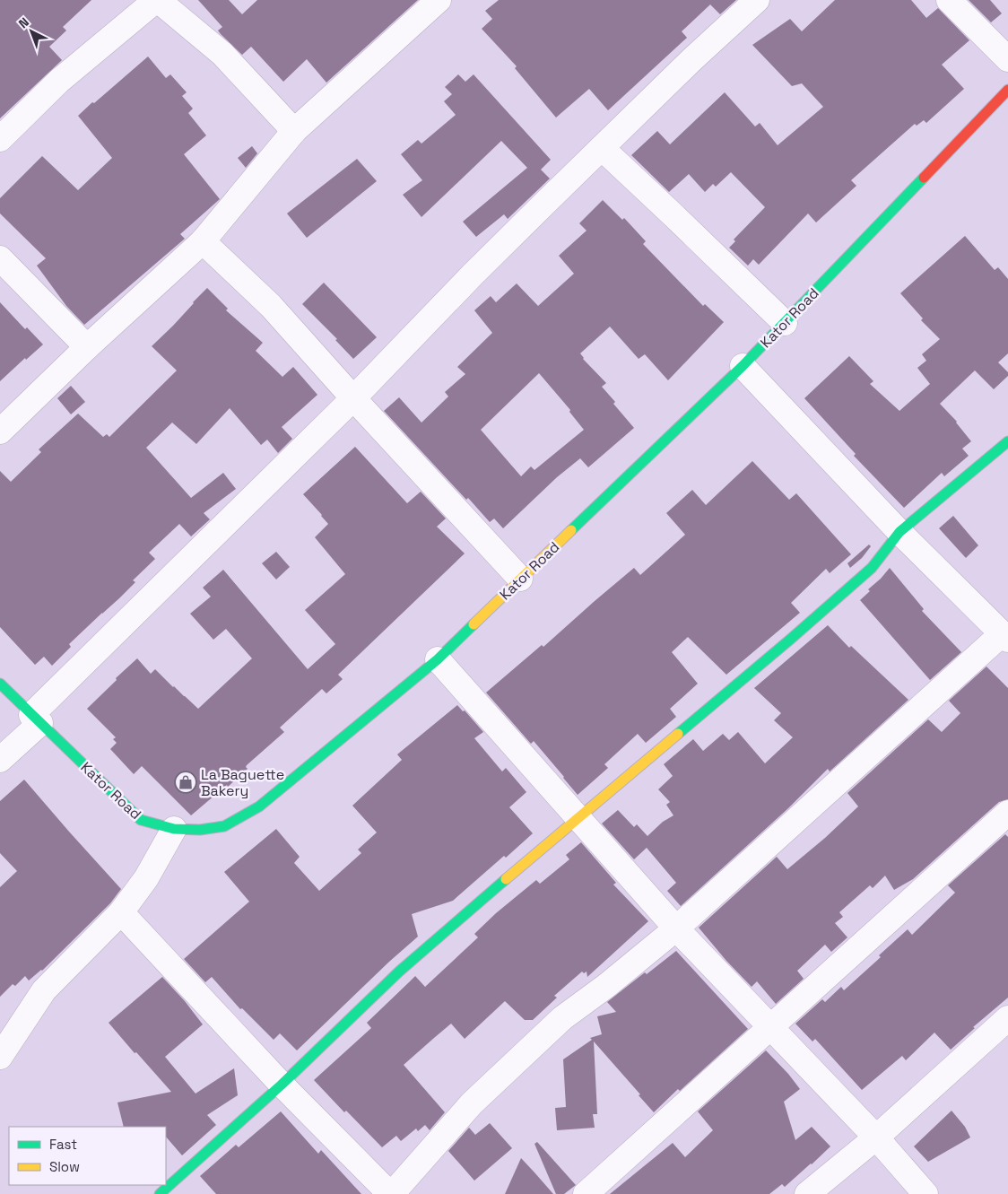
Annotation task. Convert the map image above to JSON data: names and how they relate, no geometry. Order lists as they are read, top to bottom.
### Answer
{
  "streets": {
    "main road": ["Kator Road"]
  },
  "places": {
    "shop": ["La Baguette Bakery"]
  },
  "legend": ["Fast", "Slow"],
  "north": "top left"
}
